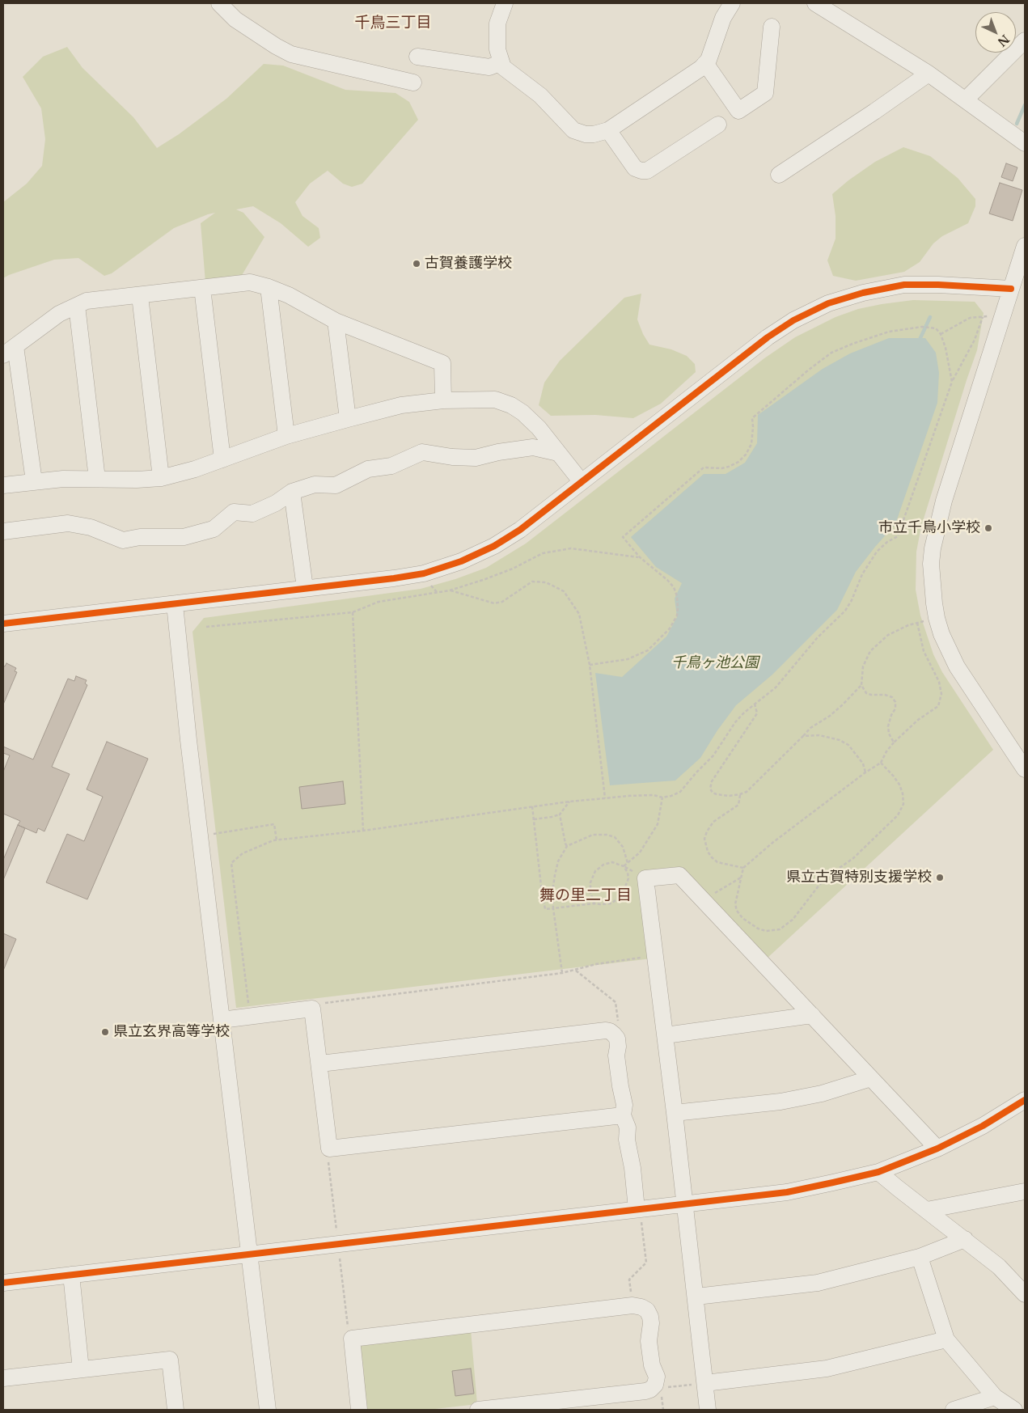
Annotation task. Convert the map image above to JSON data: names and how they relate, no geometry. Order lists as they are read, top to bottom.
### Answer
{
  "districts": ["千鳥三丁目", "舞の里二丁目"],
  "parks": ["千鳥ヶ池公園"],
  "places": [
    "古賀養護学校",
    "市立千鳥小学校",
    "県立古賀特別支援学校",
    "県立玄界高等学校"
  ],
  "north": "bottom right"
}
